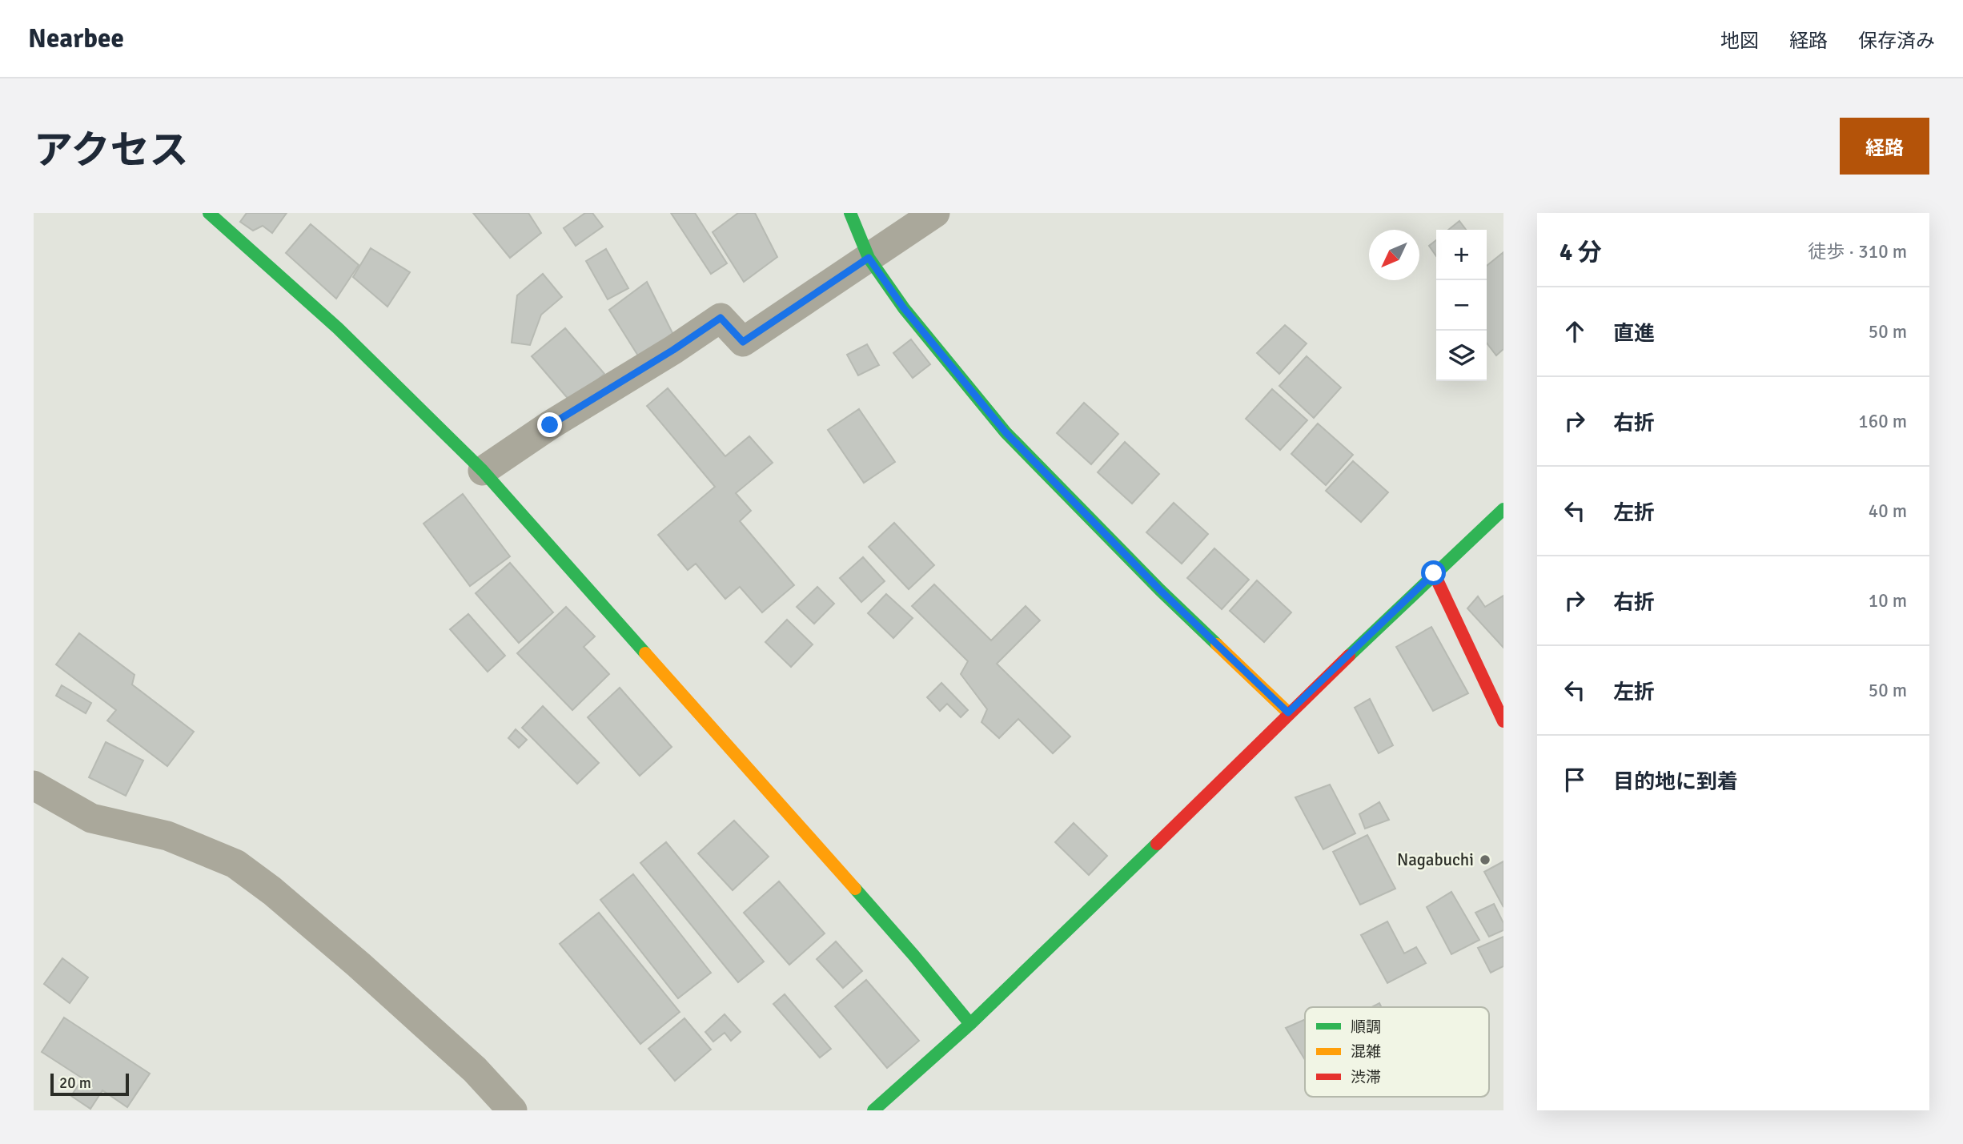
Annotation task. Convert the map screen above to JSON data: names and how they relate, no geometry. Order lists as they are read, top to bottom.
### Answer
{
  "places": ["Nagabuchi"],
  "legend": ["順調", "混雑", "渋滞"],
  "scale_bar": "20 m",
  "north": "bottom left",
  "page": {
    "header": "Nearbee",
    "nav": ["地図", "経路", "保存済み"],
    "title": "アクセス",
    "buttons": "経路",
    "heading": ["4 分", "徒歩 · 310 m"],
    "map_buttons": ["+", "−"],
    "list": [
      ["直進", "50 m"],
      ["右折", "160 m"],
      ["左折", "40 m"],
      ["右折", "10 m"],
      ["左折", "50 m"],
      "目的地に到着"
    ],
    "scale": "20 m"
  }
}
